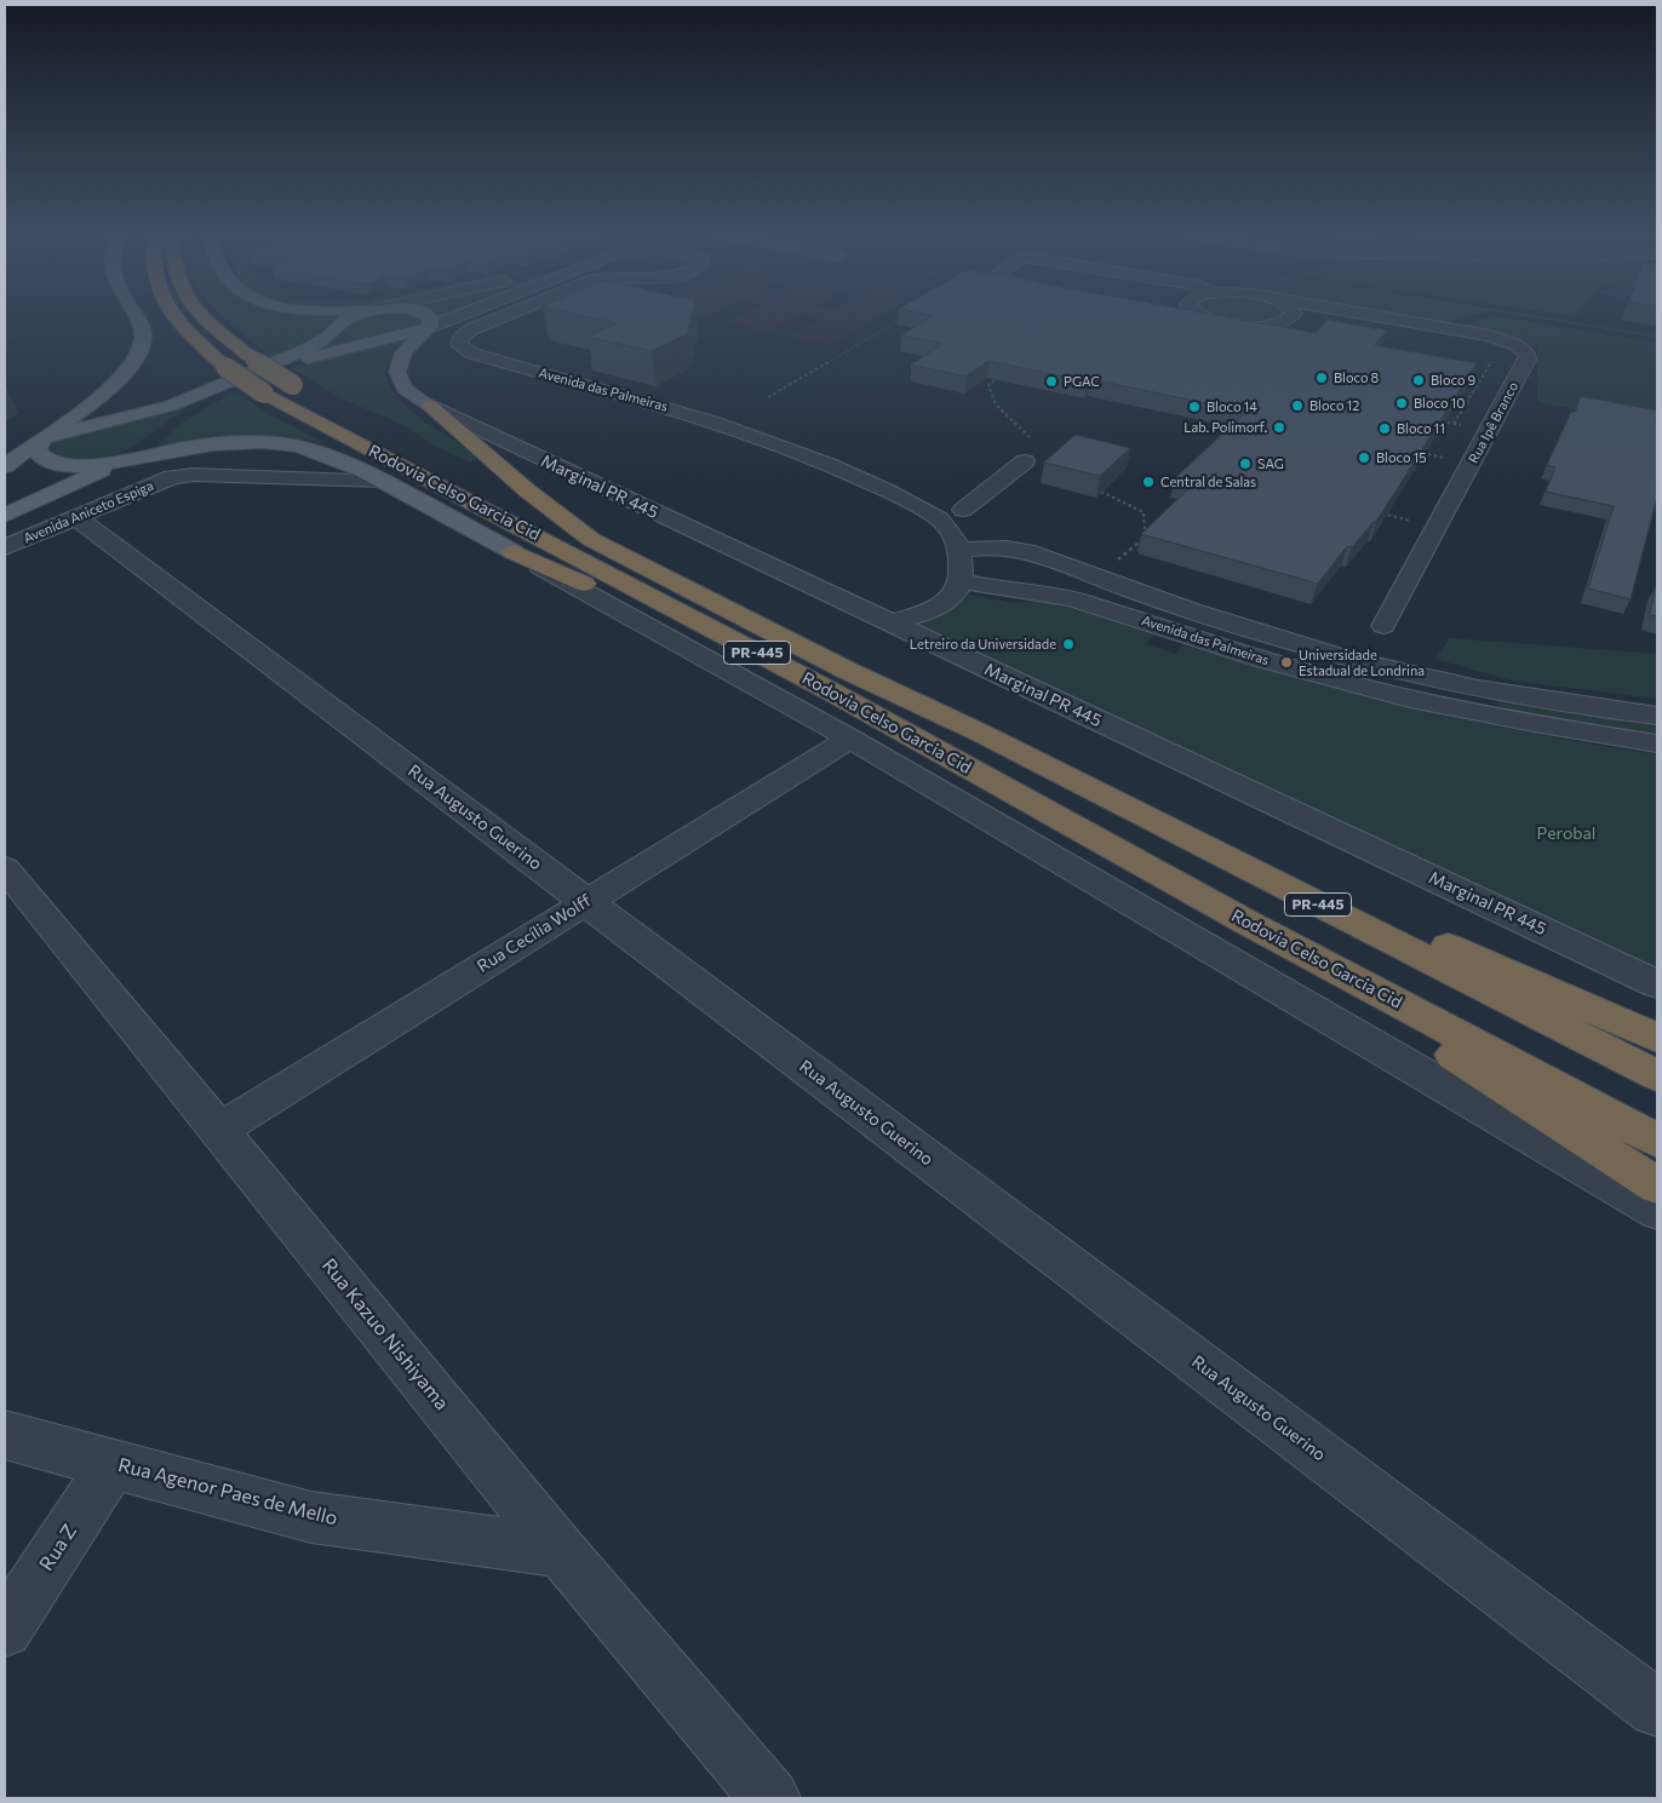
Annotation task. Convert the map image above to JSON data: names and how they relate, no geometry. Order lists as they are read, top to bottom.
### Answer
{
  "streets": {
    "highway": ["Rodovia Celso Garcia Cid", "PR-445"],
    "street": [
      "Avenida das Palmeiras",
      "Rua Ipê Branco",
      "Marginal PR 445",
      "Avenida Aniceto Espiga",
      "Rua Augusto Guerino",
      "Rua Cecília Wolff",
      "Rua Kazuo Nishiyama",
      "Rua Agenor Paes de Mello",
      "Rua Z"
    ]
  },
  "crossings": [
    ["Avenida Aniceto Espiga", "PR-445"],
    ["Avenida Aniceto Espiga", "Rua Augusto Guerino"],
    ["PR-445", "Rua Cecília Wolff"],
    ["Rua Augusto Guerino", "Rua Cecília Wolff"],
    ["Rua Cecília Wolff", "Rua Kazuo Nishiyama"],
    ["Rua Kazuo Nishiyama", "Rua Agenor Paes de Mello"],
    ["Rua Agenor Paes de Mello", "Rua Z"]
  ],
  "parks": ["Perobal"],
  "places": [
    "Bloco 8",
    "Bloco 9",
    "PGAC",
    "Bloco 10",
    "Bloco 12",
    "Bloco 14",
    "Lab. Polimorf.",
    "Bloco 11",
    "Bloco 15",
    "SAG",
    "Central de Salas",
    "Letreiro da Universidade",
    "Universidade Estadual de Londrina"
  ]
}
